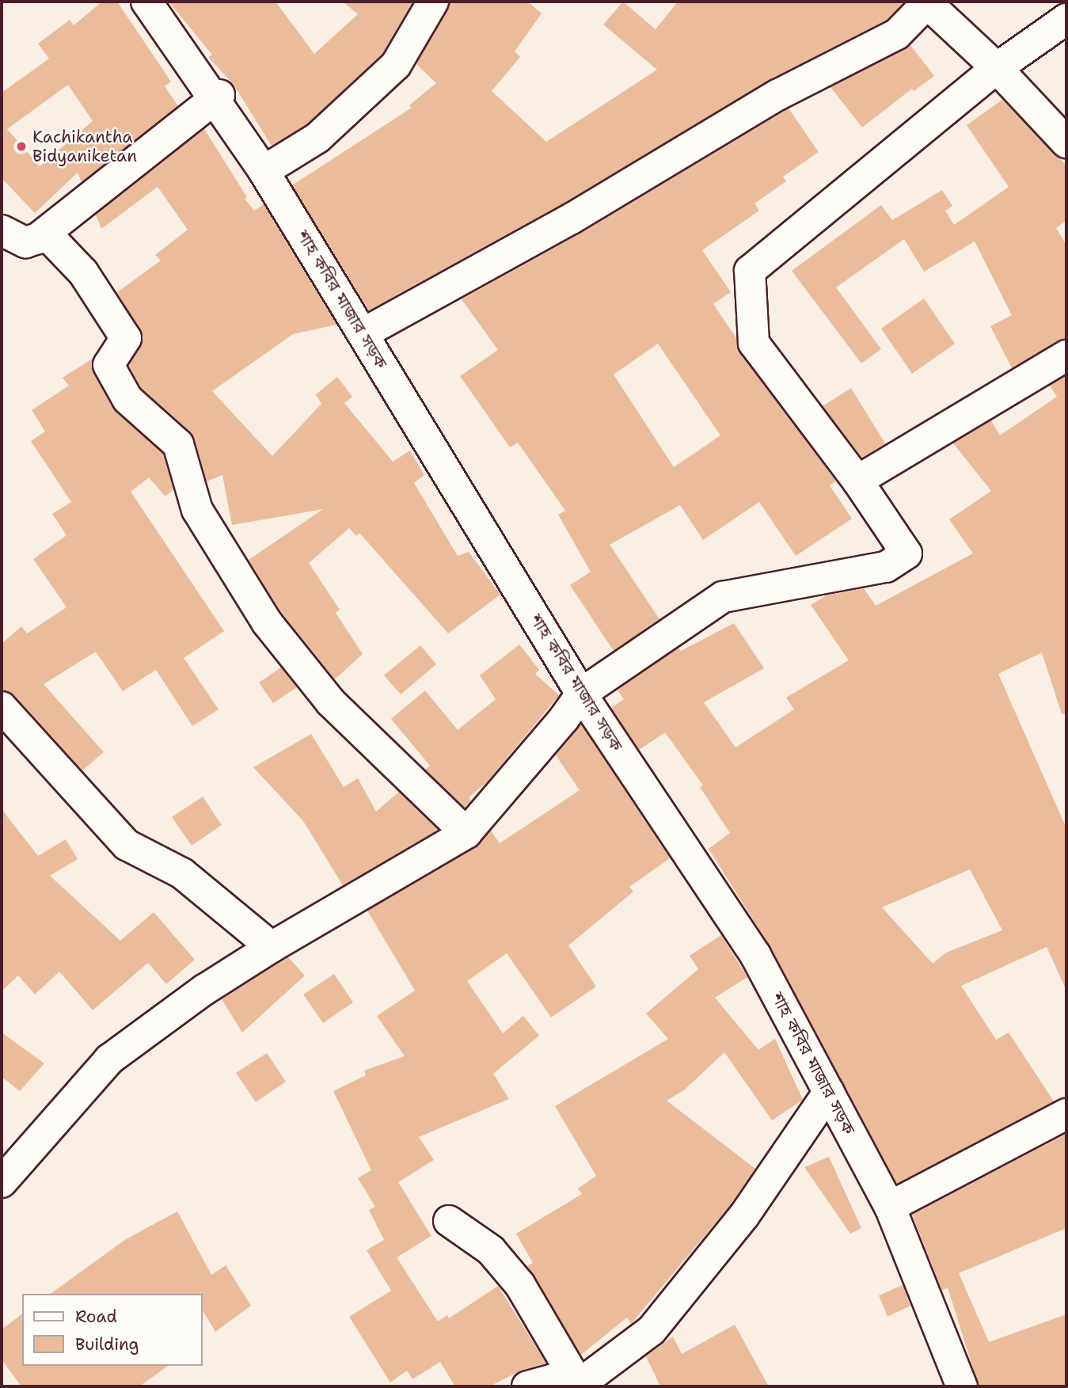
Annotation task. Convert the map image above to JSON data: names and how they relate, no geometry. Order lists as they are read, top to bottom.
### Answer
{
  "streets": {
    "street": ["শাহ কবির মাজার সড়ক"]
  },
  "places": ["Kachikantha Bidyaniketan"],
  "legend": ["Road", "Building"]
}
